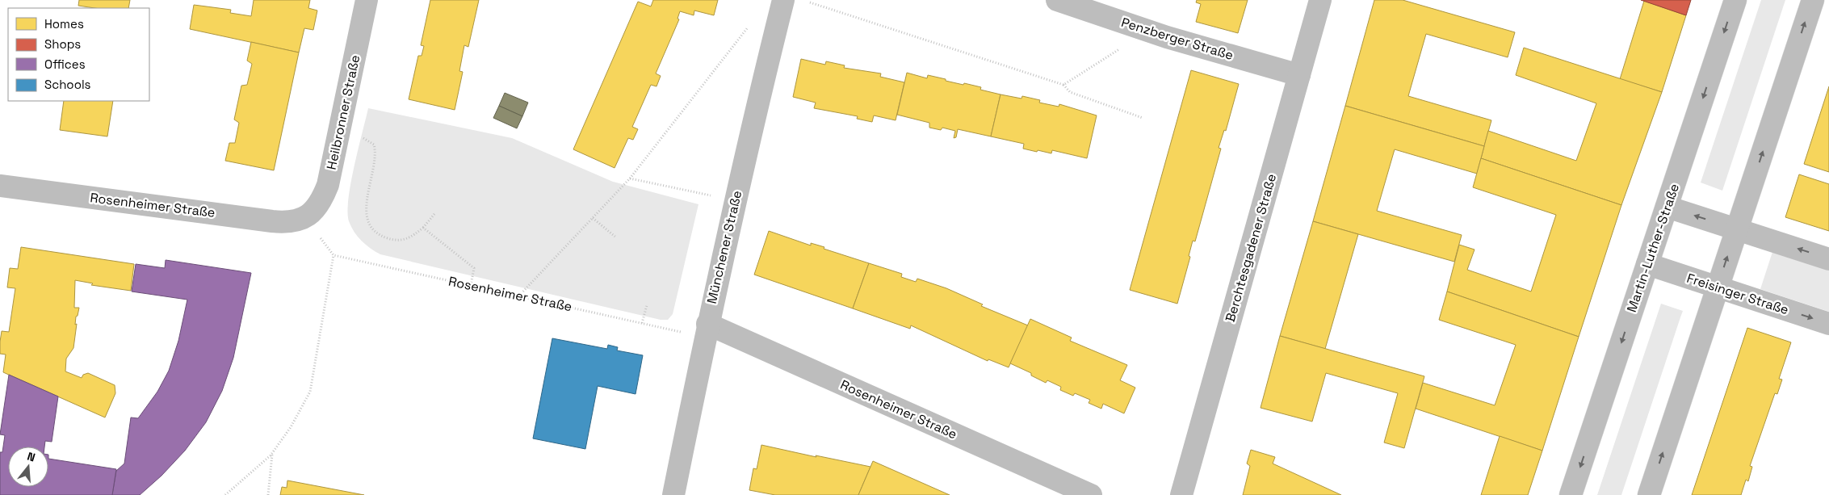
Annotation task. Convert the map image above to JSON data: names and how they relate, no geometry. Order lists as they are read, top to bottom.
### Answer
{
  "streets": {
    "street": [
      "Penzberger Straße",
      "Heilbronner Straße",
      "Rosenheimer Straße",
      "Münchener Straße",
      "Berchtesgadener Straße",
      "Martin-Luther-Straße",
      "Freisinger Straße"
    ]
  },
  "crossings": [
    ["Penzberger Straße", "Berchtesgadener Straße"],
    ["Heilbronner Straße", "Rosenheimer Straße"],
    ["Rosenheimer Straße", "Münchener Straße"],
    ["Martin-Luther-Straße", "Freisinger Straße"]
  ],
  "legend": [
    "Homes",
    "Shops",
    "Offices",
    "Schools"
  ],
  "north": "top"
}
